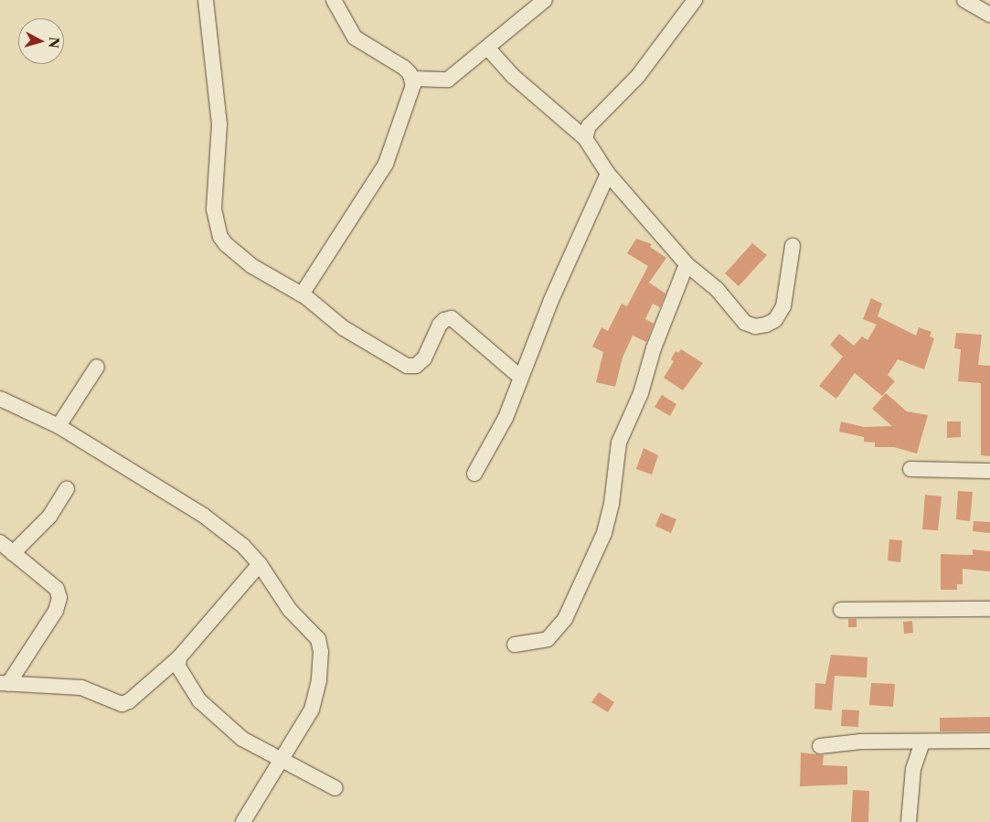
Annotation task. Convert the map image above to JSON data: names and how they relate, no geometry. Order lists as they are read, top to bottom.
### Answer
{
  "north": "right"
}
